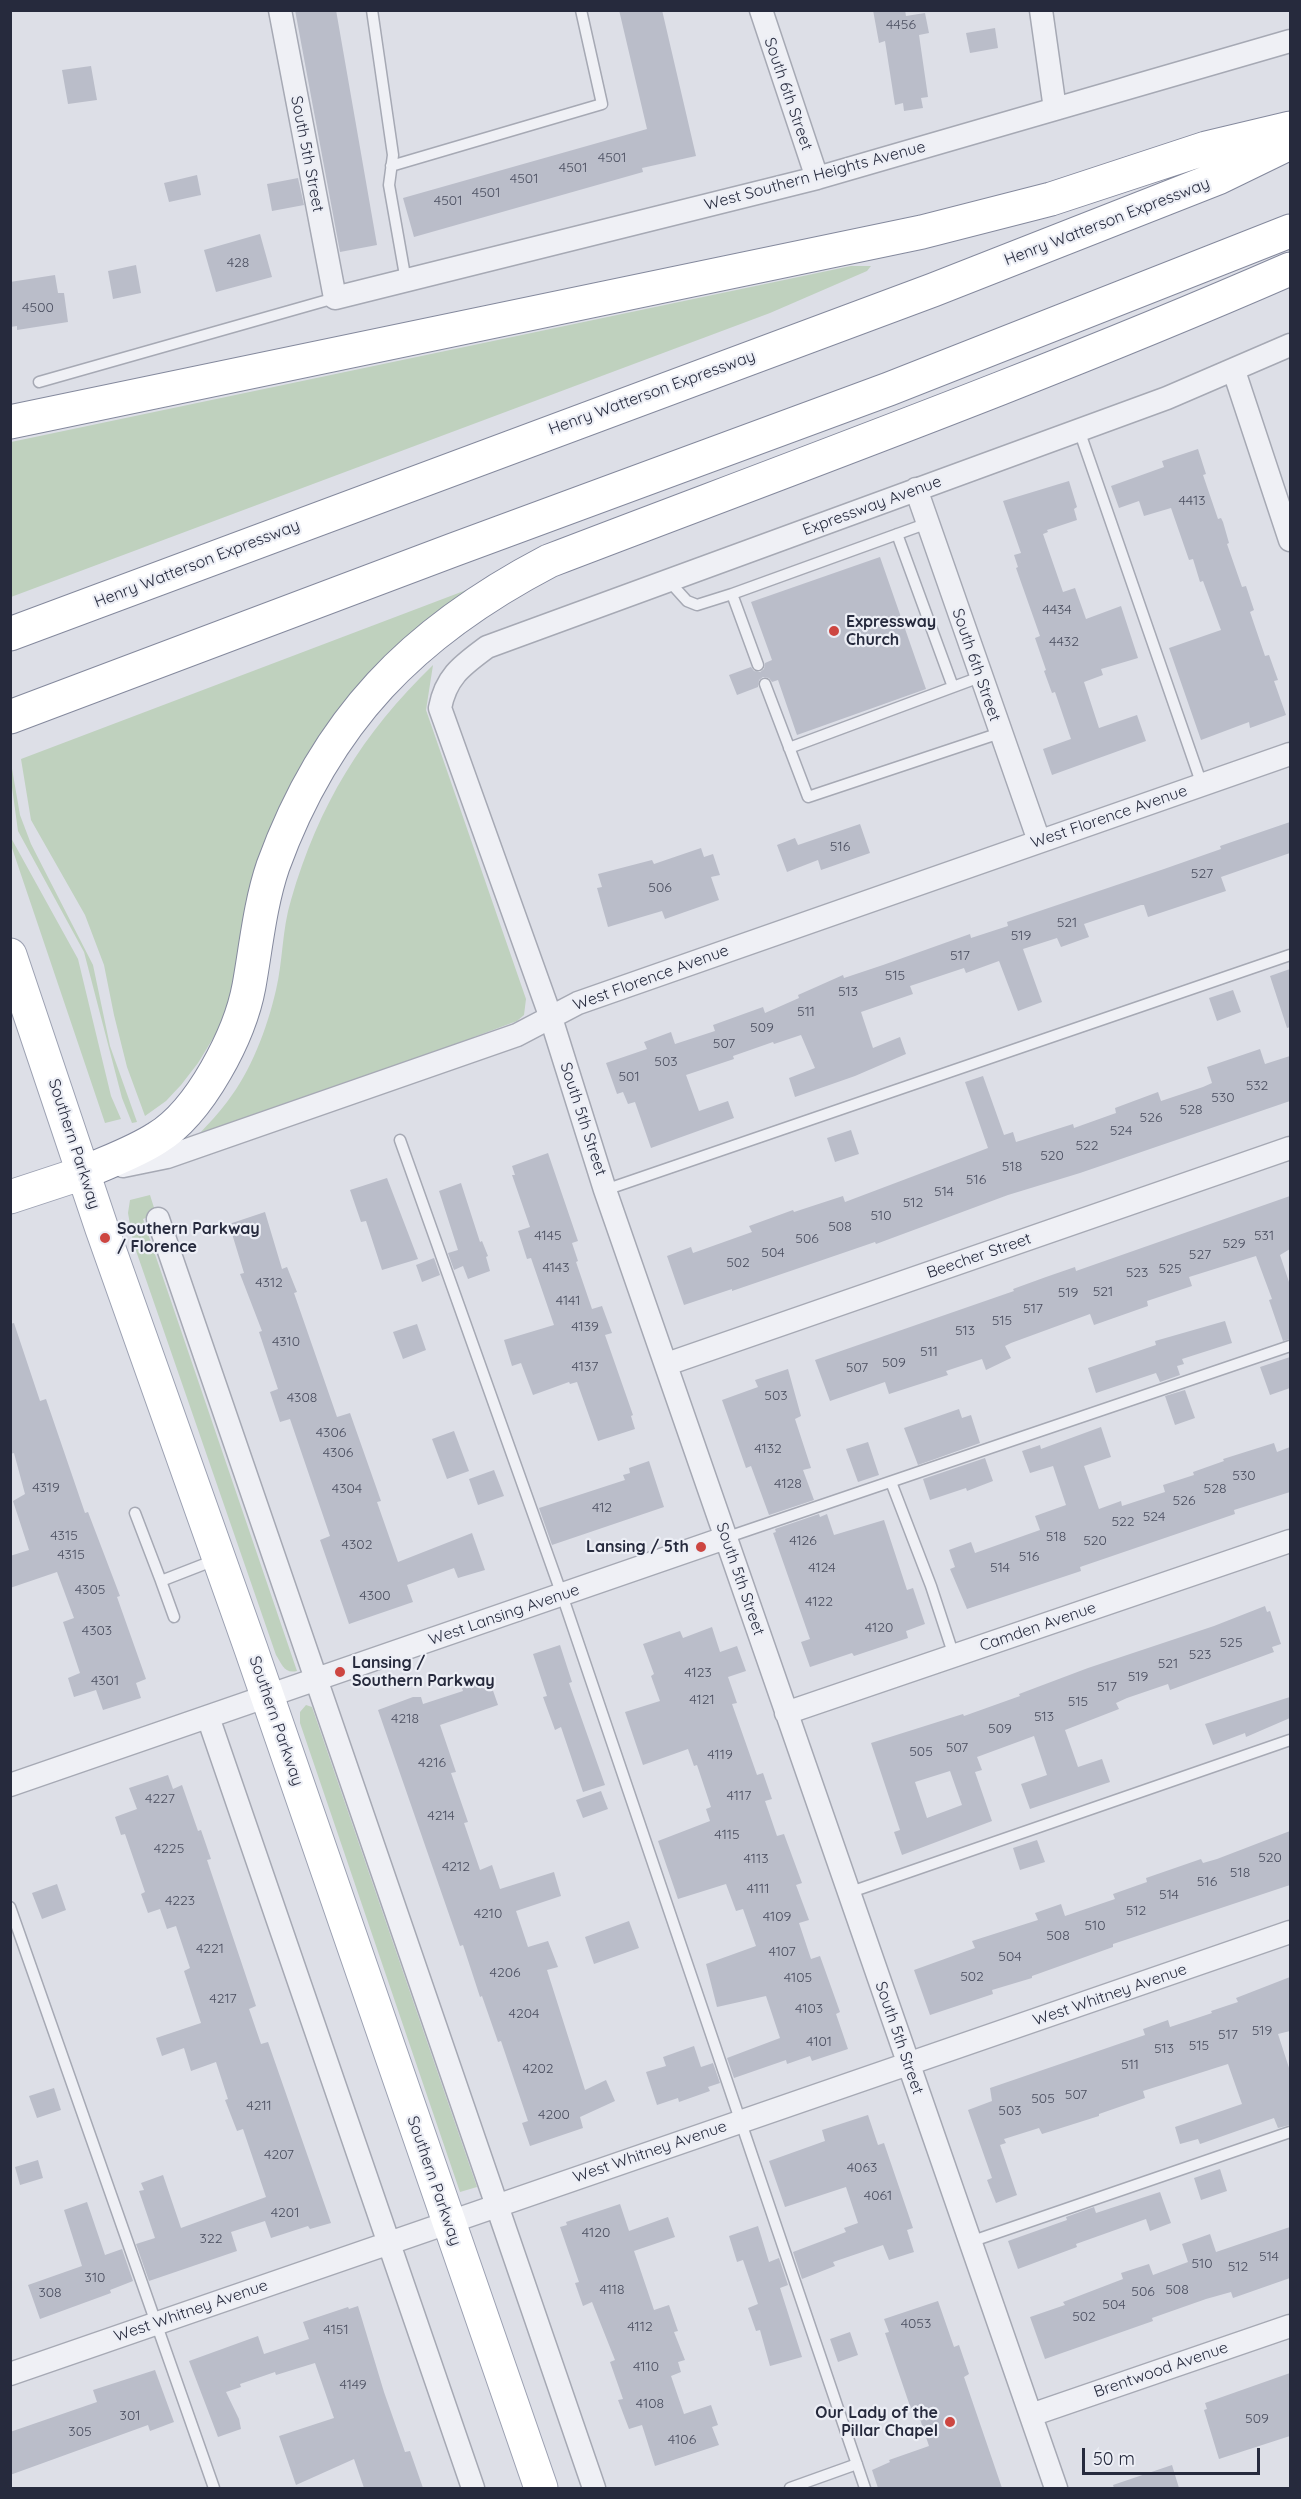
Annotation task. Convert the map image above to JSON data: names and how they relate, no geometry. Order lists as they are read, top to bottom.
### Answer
{
  "streets": {
    "main road": ["Henry Watterson Expressway", "West Florence Avenue", "Southern Parkway"],
    "street": [
      "South 6th Street",
      "South 5th Street",
      "West Southern Heights Avenue",
      "Expressway Avenue",
      "Beecher Street",
      "West Lansing Avenue",
      "Camden Avenue",
      "West Whitney Avenue",
      "Brentwood Avenue"
    ]
  },
  "crossings": [
    ["South 6th Street", "West Southern Heights Avenue"],
    ["South 6th Street", "Expressway Avenue"],
    ["South 6th Street", "West Florence Avenue"],
    ["South 5th Street", "West Southern Heights Avenue"],
    ["South 5th Street", "Expressway Avenue"],
    ["South 5th Street", "West Florence Avenue"],
    ["South 5th Street", "Beecher Street"],
    ["South 5th Street", "West Lansing Avenue"],
    ["South 5th Street", "Camden Avenue"],
    ["South 5th Street", "West Whitney Avenue"],
    ["South 5th Street", "Brentwood Avenue"],
    ["West Florence Avenue", "Southern Parkway"],
    ["Southern Parkway", "West Lansing Avenue"],
    ["Southern Parkway", "West Whitney Avenue"]
  ],
  "places": [
    "Expressway Church",
    "Southern Parkway / Florence",
    "Lansing / 5th",
    "Lansing / Southern Parkway",
    "Our Lady of the Pillar Chapel"
  ],
  "house_numbers": [
    "4456",
    "4501",
    "4501",
    "4501",
    "4501",
    "4501",
    "428",
    "4500",
    "4413",
    "4434",
    "4432",
    "516",
    "527",
    "506",
    "521",
    "519",
    "517",
    "515",
    "513",
    "511",
    "509",
    "507",
    "503",
    "501",
    "532",
    "530",
    "528",
    "526",
    "524",
    "522",
    "520",
    "518",
    "516",
    "514",
    "512",
    "510",
    "508",
    "4145",
    "531",
    "506",
    "529",
    "504",
    "527",
    "502",
    "4143",
    "525",
    "523",
    "4312",
    "521",
    "519",
    "4141",
    "517",
    "515",
    "4139",
    "513",
    "4310",
    "511",
    "509",
    "4137",
    "507",
    "503",
    "4308",
    "4306",
    "4132",
    "4306",
    "530",
    "4128",
    "4319",
    "4304",
    "528",
    "526",
    "412",
    "524",
    "522",
    "4315",
    "518",
    "4126",
    "520",
    "4302",
    "4315",
    "516",
    "4124",
    "514",
    "4305",
    "4300",
    "4122",
    "4120",
    "4303",
    "525",
    "523",
    "521",
    "4123",
    "519",
    "4301",
    "517",
    "4121",
    "515",
    "513",
    "4218",
    "509",
    "507",
    "505",
    "4119",
    "4216",
    "4117",
    "4227",
    "4214",
    "4115",
    "4225",
    "520",
    "4113",
    "4212",
    "518",
    "516",
    "4111",
    "514",
    "4223",
    "512",
    "4210",
    "4109",
    "510",
    "508",
    "4221",
    "4107",
    "504",
    "4206",
    "502",
    "4105",
    "4217",
    "4103",
    "4204",
    "519",
    "517",
    "4101",
    "515",
    "513",
    "511",
    "4202",
    "507",
    "505",
    "4211",
    "503",
    "4200",
    "4207",
    "4063",
    "4061",
    "4201",
    "4120",
    "322",
    "514",
    "510",
    "512",
    "310",
    "4118",
    "508",
    "506",
    "308",
    "504",
    "502",
    "4053",
    "4112",
    "4151",
    "4110",
    "4149",
    "4108",
    "301",
    "509",
    "305",
    "4106"
  ],
  "scale_bar": "50 m"
}
